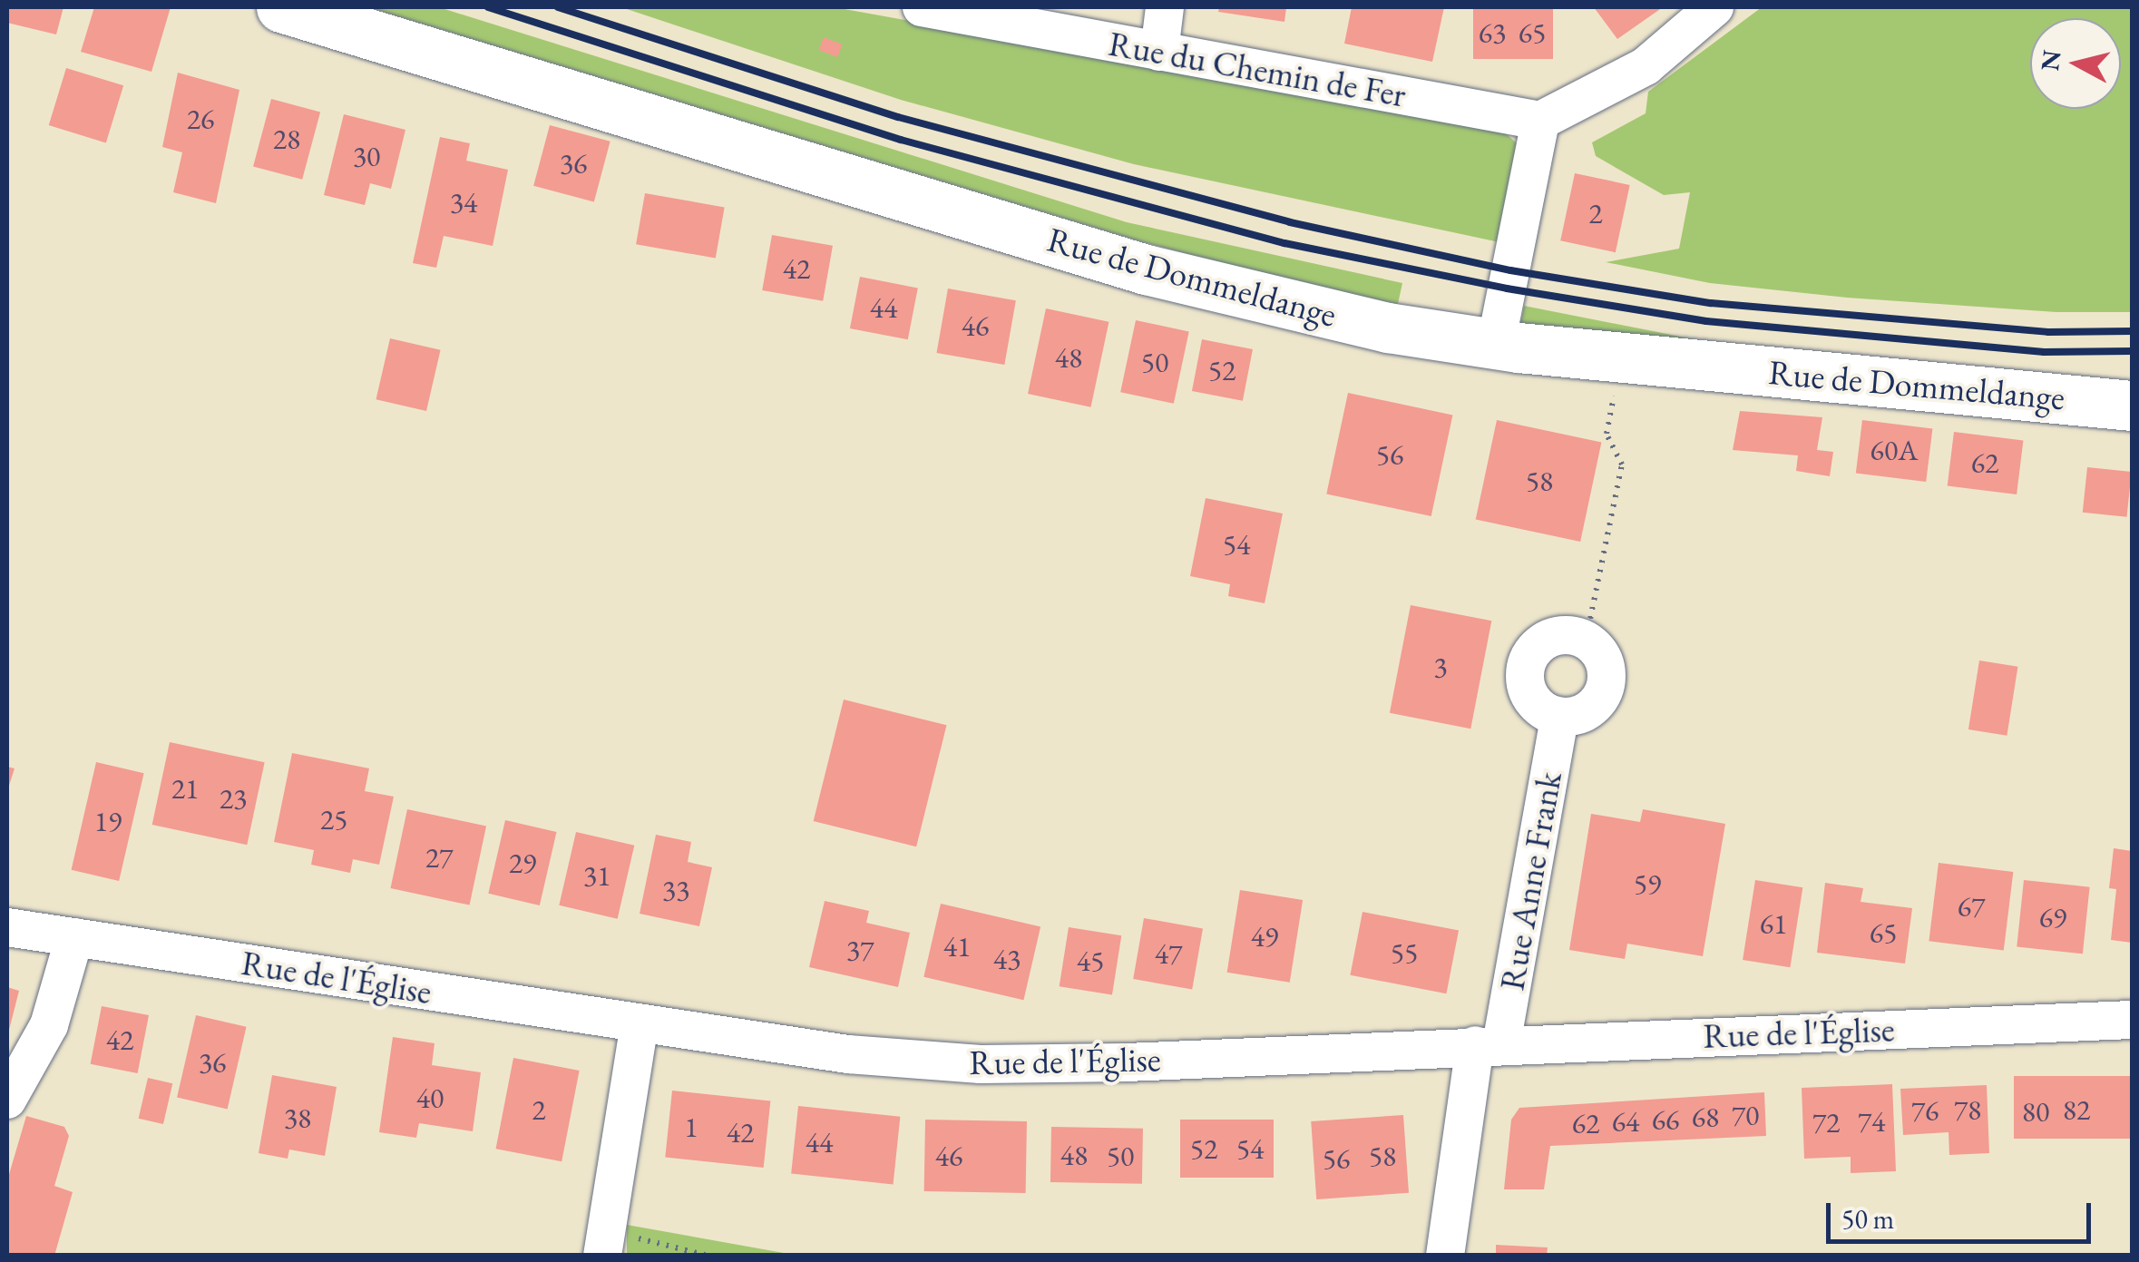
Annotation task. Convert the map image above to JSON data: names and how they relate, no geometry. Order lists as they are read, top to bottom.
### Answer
{
  "streets": {
    "main road": ["Rue de Dommeldange"],
    "street": ["Rue du Chemin de Fer", "Rue Anne Frank", "Rue de l'Église"]
  },
  "crossings": [
    ["Rue Anne Frank", "Rue de l'Église"]
  ],
  "house_numbers": [
    "63",
    "65",
    "26",
    "28",
    "30",
    "36",
    "34",
    "2",
    "42",
    "44",
    "46",
    "48",
    "50",
    "52",
    "60A",
    "56",
    "62",
    "58",
    "54",
    "3",
    "21",
    "23",
    "25",
    "19",
    "27",
    "29",
    "31",
    "59",
    "33",
    "67",
    "69",
    "61",
    "65",
    "49",
    "41",
    "37",
    "55",
    "47",
    "43",
    "45",
    "42",
    "36",
    "40",
    "2",
    "78",
    "82",
    "76",
    "80",
    "70",
    "68",
    "38",
    "66",
    "64",
    "74",
    "72",
    "62",
    "1",
    "42",
    "44",
    "52",
    "54",
    "48",
    "46",
    "50",
    "58",
    "56"
  ],
  "scale_bar": "50 m",
  "north": "left"
}
